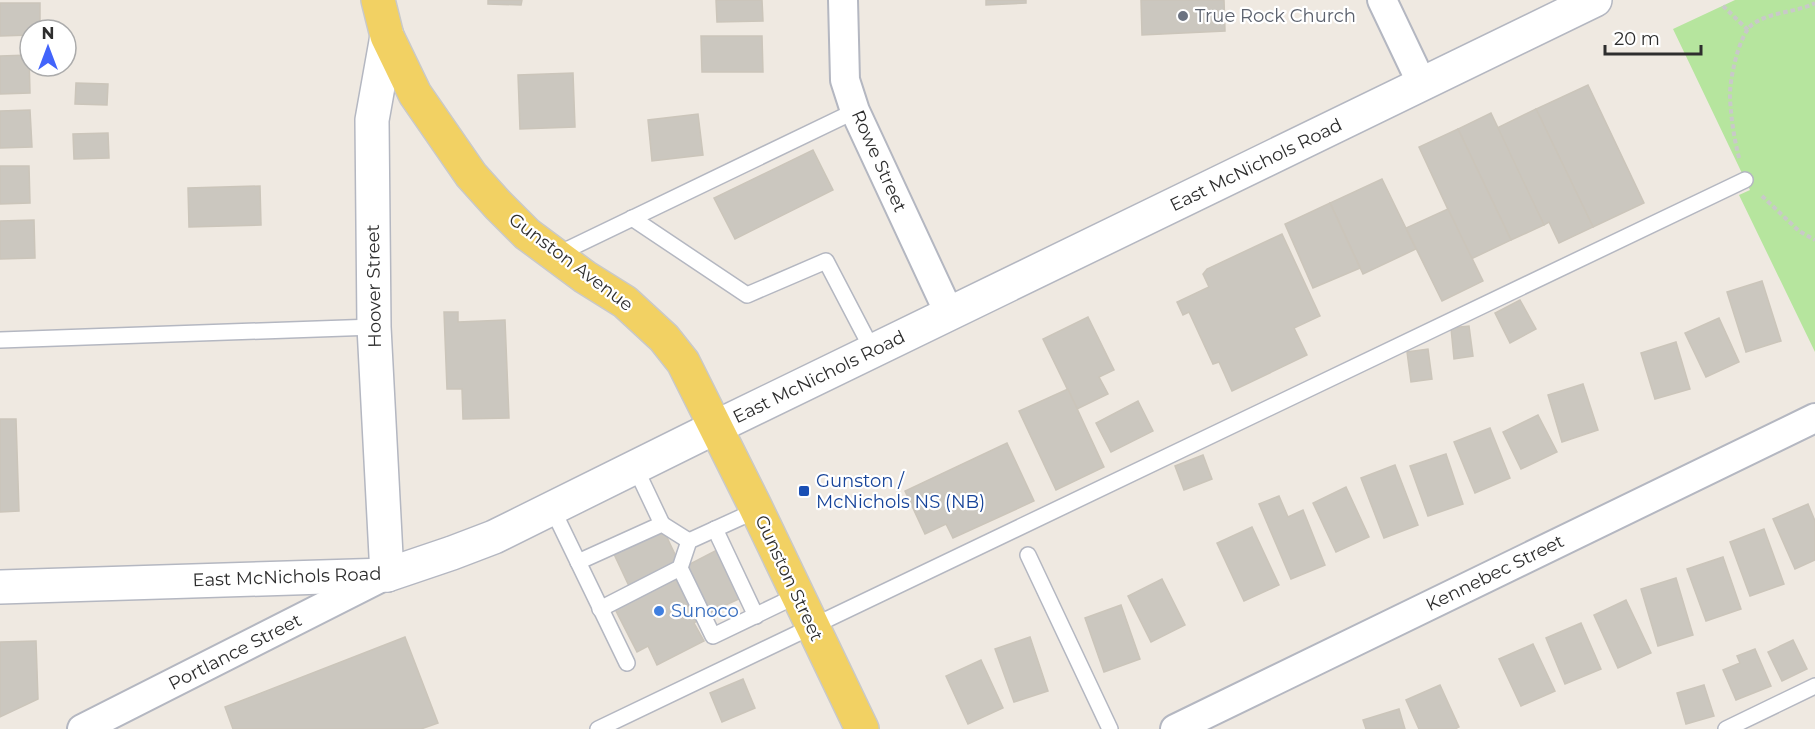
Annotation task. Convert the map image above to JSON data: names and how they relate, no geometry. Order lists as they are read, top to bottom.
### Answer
{
  "streets": {
    "main road": ["Gunston Avenue", "Hoover Street", "Gunston Street"],
    "street": [
      "Rowe Street",
      "East McNichols Road",
      "Kennebec Street",
      "Portlance Street"
    ]
  },
  "crossings": [
    ["Rowe Street", "East McNichols Road"],
    ["East McNichols Road", "Gunston Avenue"],
    ["East McNichols Road", "Hoover Street"],
    ["East McNichols Road", "Gunston Street"],
    ["East McNichols Road", "Portlance Street"],
    ["Gunston Avenue", "Hoover Street"],
    ["Gunston Avenue", "Gunston Street"],
    ["Hoover Street", "Portlance Street"]
  ],
  "places": {
    "other": ["True Rock Church", "Sunoco"],
    "transit": ["Gunston / McNichols NS (NB)"]
  },
  "scale_bar": "20 m",
  "north": "top"
}
